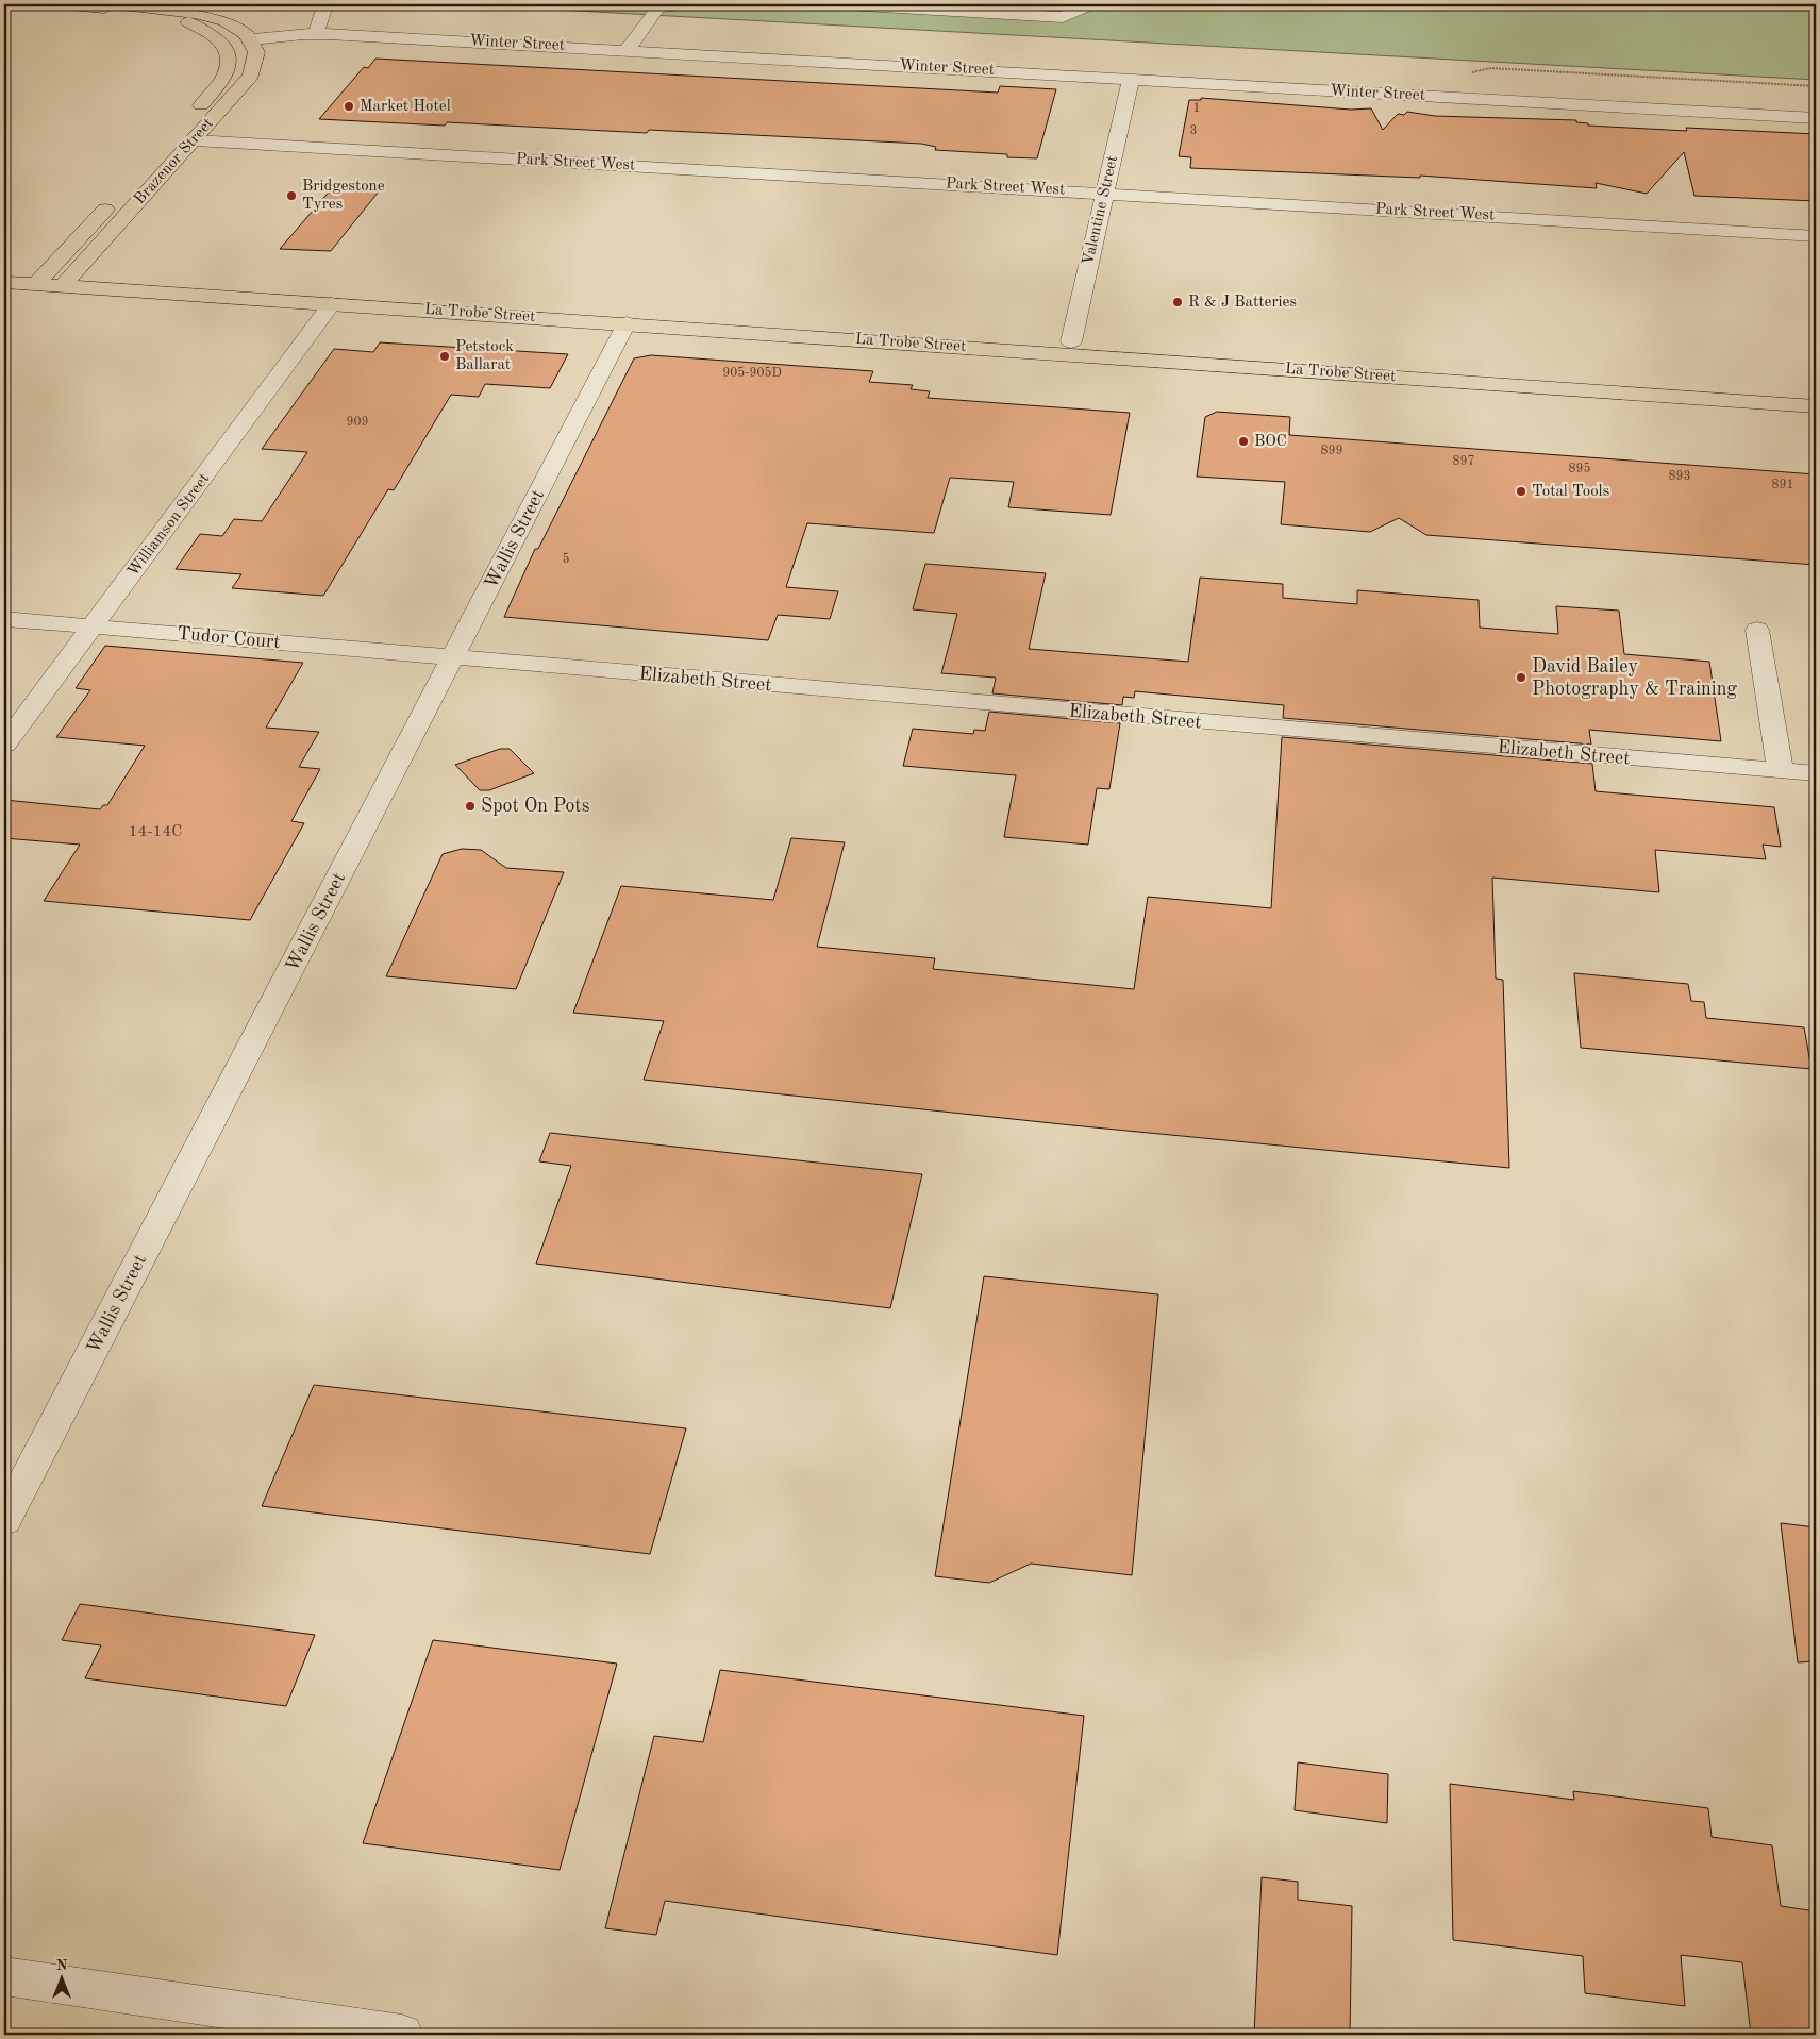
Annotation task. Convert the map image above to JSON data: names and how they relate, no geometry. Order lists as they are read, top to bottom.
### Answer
{
  "streets": {
    "main road": ["Brazenor Street", "La Trobe Street"],
    "street": [
      "Winter Street",
      "Park Street West",
      "Valentine Street",
      "Williamson Street",
      "Wallis Street",
      "Tudor Court",
      "Elizabeth Street"
    ]
  },
  "crossings": [
    ["Winter Street", "Brazenor Street"],
    ["Winter Street", "Valentine Street"],
    ["Brazenor Street", "Park Street West"],
    ["Brazenor Street", "La Trobe Street"],
    ["Park Street West", "Valentine Street"],
    ["Valentine Street", "La Trobe Street"],
    ["La Trobe Street", "Williamson Street"],
    ["La Trobe Street", "Wallis Street"],
    ["Williamson Street", "Tudor Court"],
    ["Wallis Street", "Tudor Court"],
    ["Wallis Street", "Elizabeth Street"],
    ["Tudor Court", "Elizabeth Street"]
  ],
  "places": [
    "Market Hotel",
    "Bridgestone Tyres",
    "R & J Batteries",
    "Petstock Ballarat",
    "BOC",
    "Total Tools",
    "David Bailey Photography & Training",
    "Spot On Pots"
  ],
  "house_numbers": [
    "1",
    "3",
    "905-905D",
    "909",
    "899",
    "897",
    "895",
    "893",
    "891",
    "5",
    "14-14C"
  ],
  "north": "top"
}
